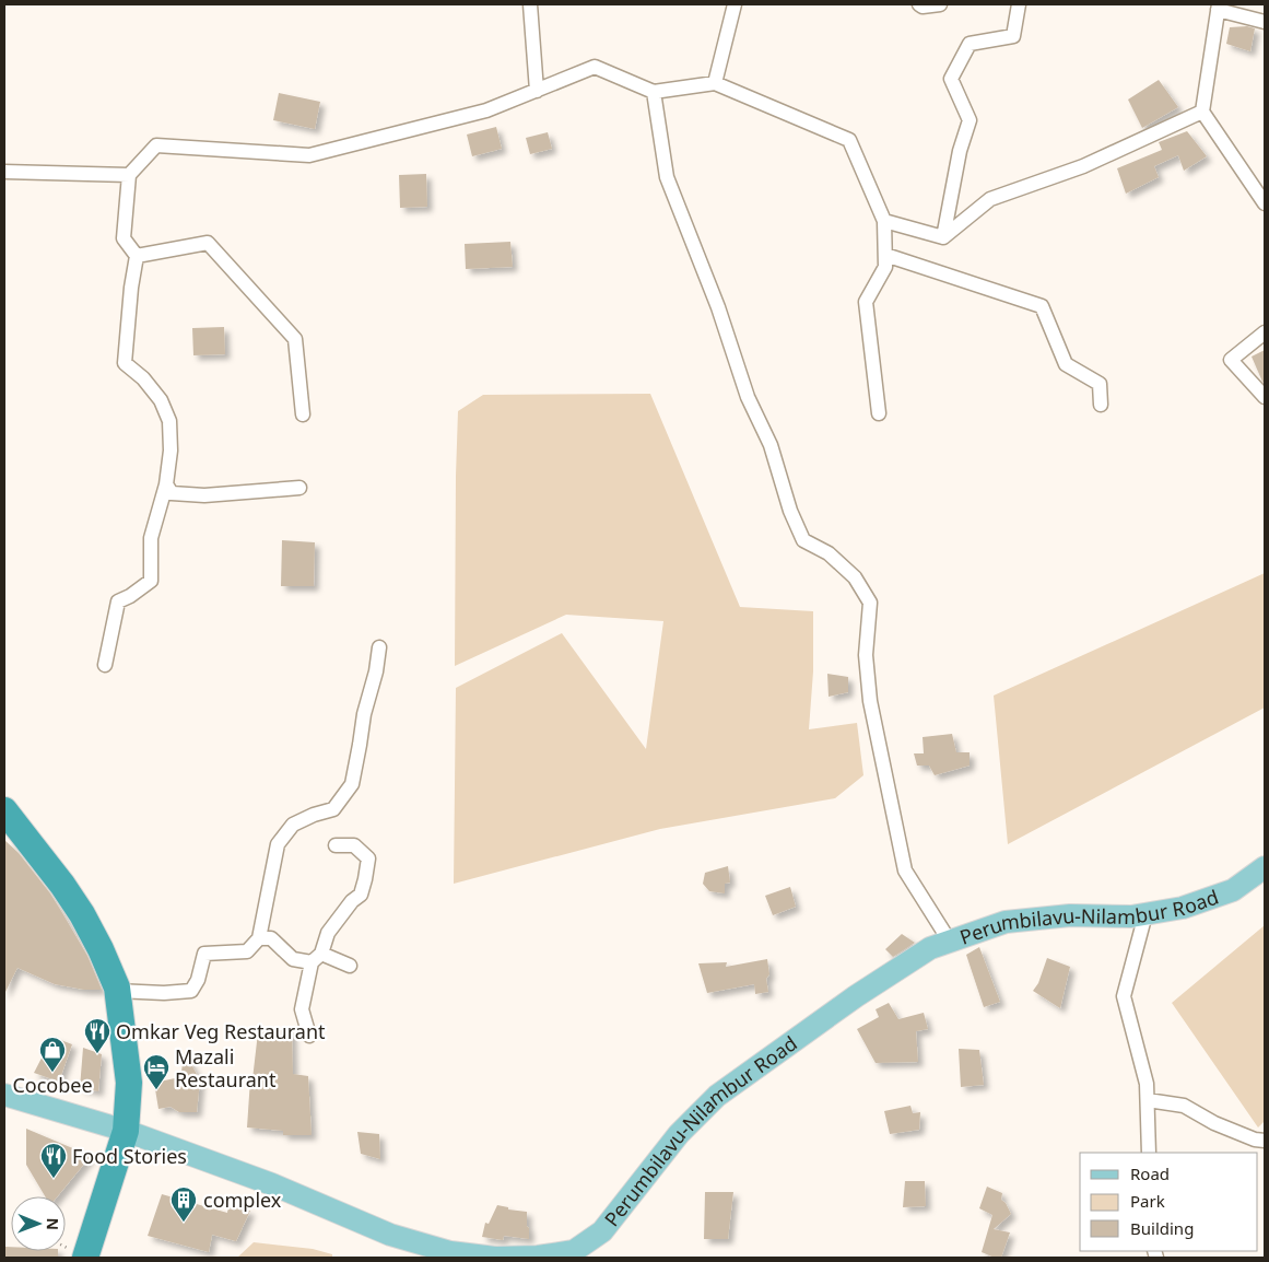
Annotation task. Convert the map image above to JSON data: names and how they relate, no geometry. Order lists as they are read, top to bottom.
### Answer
{
  "streets": {
    "main road": ["Perumbilavu-Nilambur Road"]
  },
  "places": {
    "restaurant": ["Omkar Veg Restaurant", "Food Stories"],
    "shop": ["Cocobee"],
    "hotel": ["Mazali Restaurant"],
    "building": ["complex"]
  },
  "legend": ["Road", "Park", "Building"],
  "north": "right"
}
